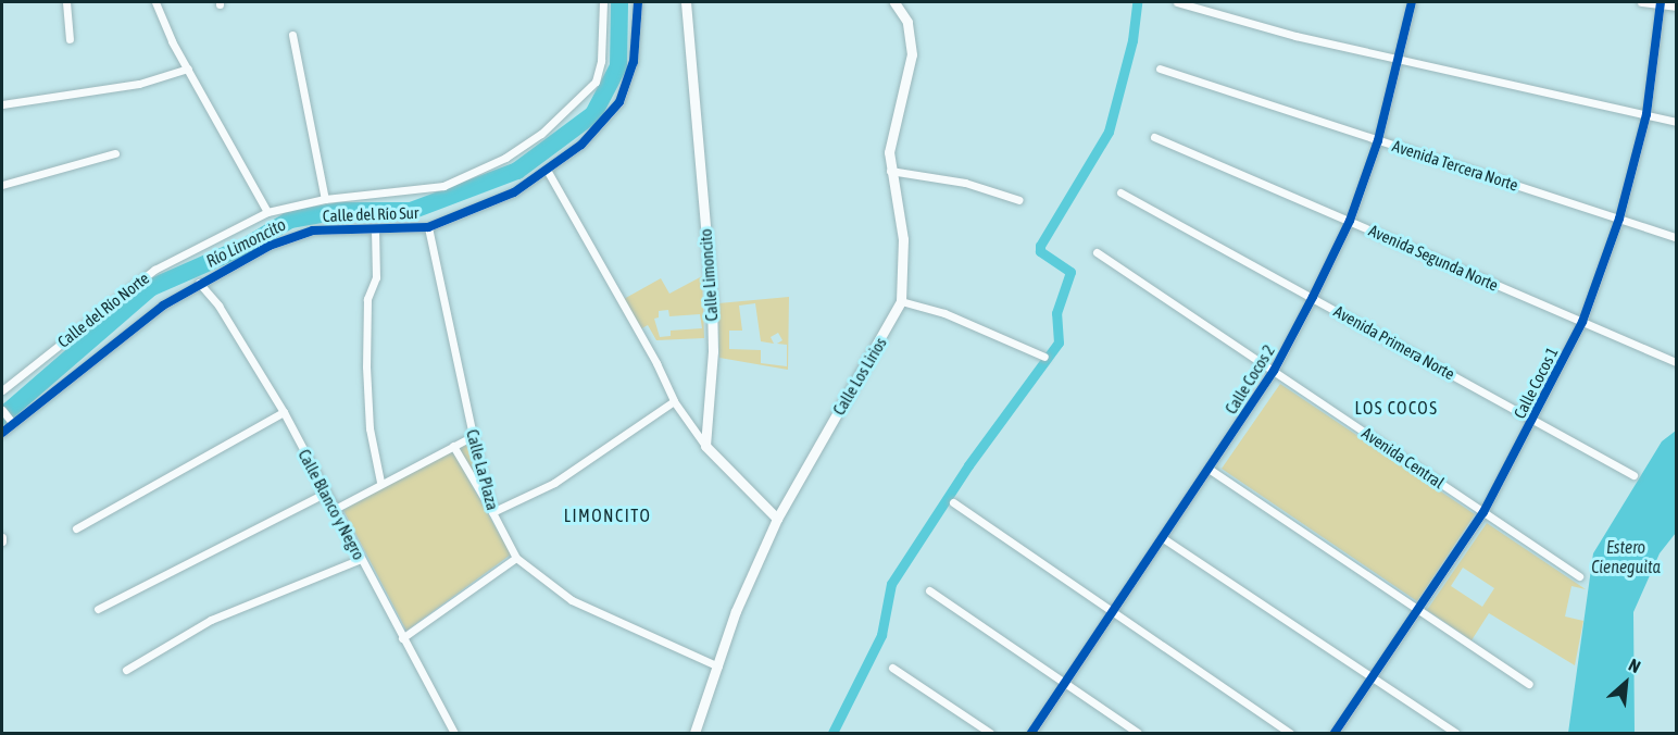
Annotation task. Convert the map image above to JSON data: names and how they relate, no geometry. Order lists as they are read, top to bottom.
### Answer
{
  "streets": {
    "street": [
      "Avenida Tercera Norte",
      "Calle del Río Sur",
      "Avenida Segunda Norte",
      "Calle Limoncito",
      "Calle del Río Norte",
      "Avenida Primera Norte",
      "Calle Los Lirios",
      "Calle Cocos 2",
      "Calle Cocos 1",
      "Avenida Central",
      "Calle La Plaza",
      "Calle Blanco y Negro"
    ]
  },
  "crossings": [
    ["Avenida Tercera Norte", "Calle Cocos 2"],
    ["Avenida Tercera Norte", "Calle Cocos 1"],
    ["Calle del Río Sur", "Calle La Plaza"],
    ["Calle del Río Sur", "Calle Blanco y Negro"],
    ["Avenida Segunda Norte", "Calle Cocos 2"],
    ["Avenida Segunda Norte", "Calle Cocos 1"],
    ["Avenida Primera Norte", "Calle Cocos 2"],
    ["Avenida Primera Norte", "Calle Cocos 1"],
    ["Calle Los Lirios", "Calle La Plaza"],
    ["Calle Cocos 2", "Avenida Central"],
    ["Calle Cocos 1", "Avenida Central"]
  ],
  "districts": ["LOS COCOS", "LIMONCITO"],
  "water": ["Río Limoncito", "Estero Cieneguita"],
  "north": "top right"
}
